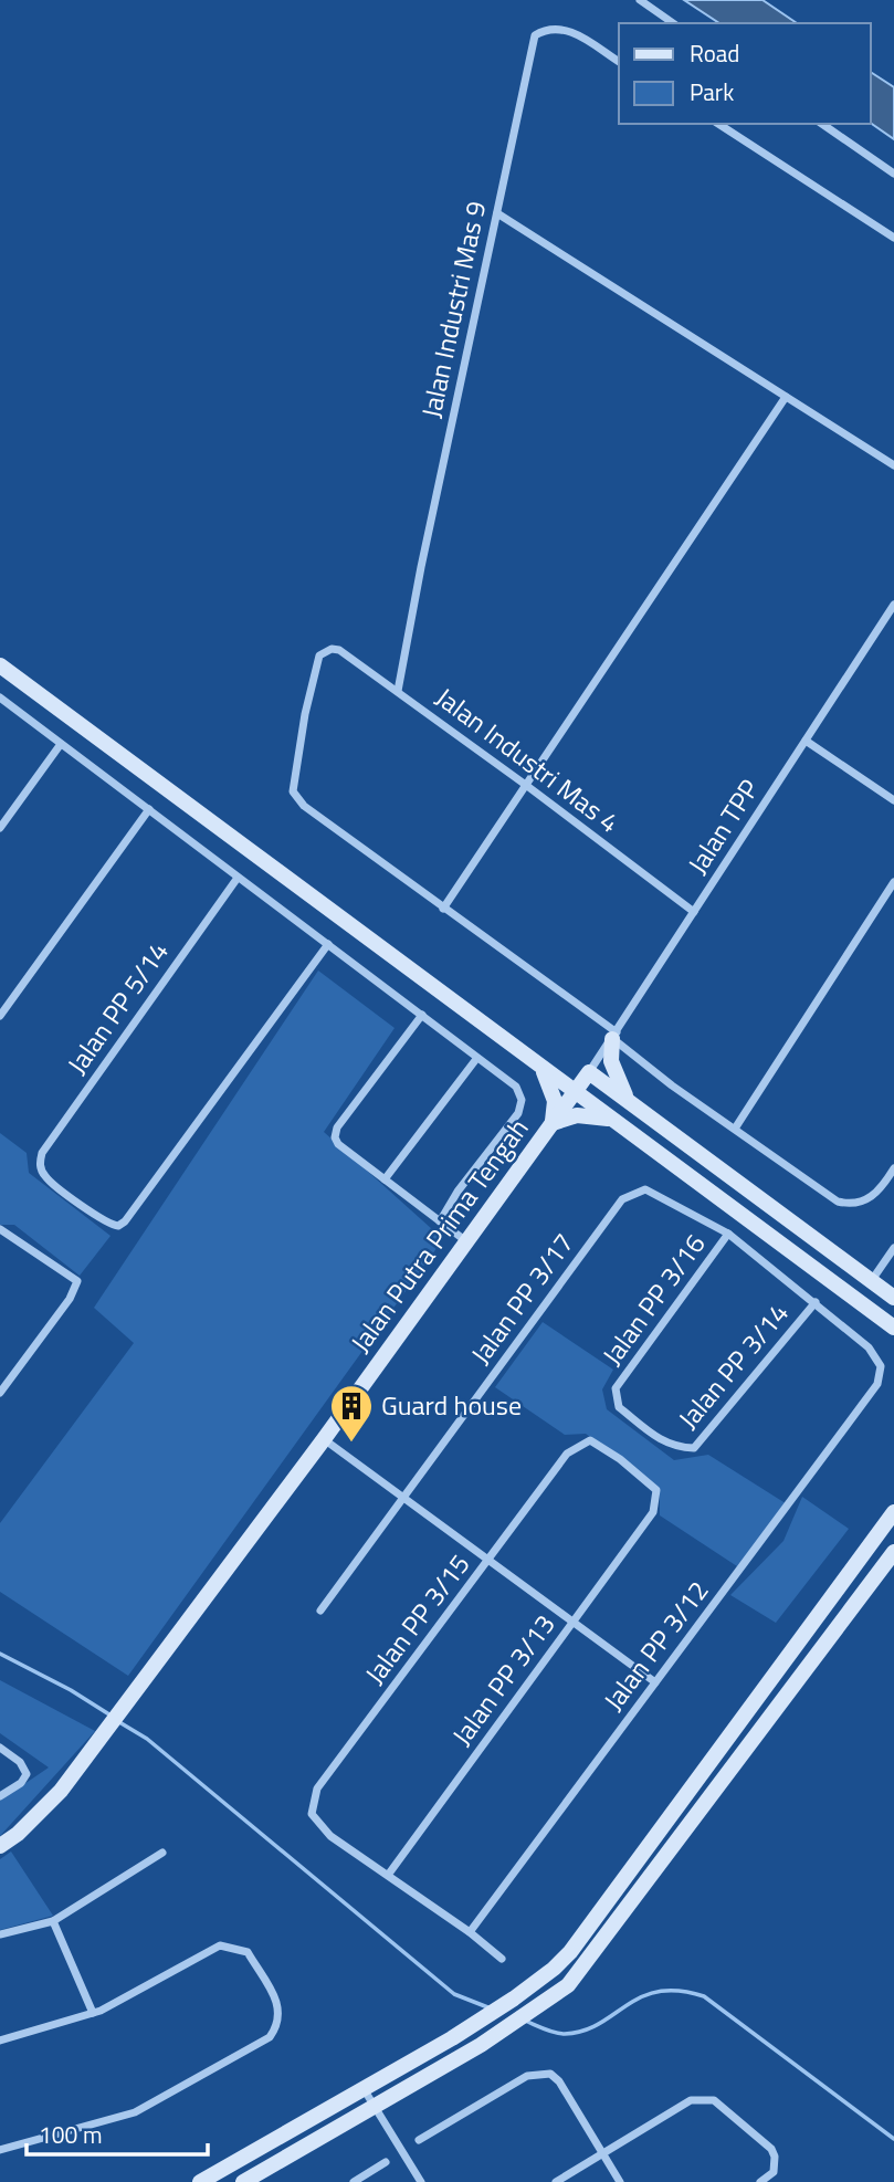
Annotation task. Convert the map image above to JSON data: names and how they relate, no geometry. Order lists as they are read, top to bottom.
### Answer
{
  "streets": {
    "street": [
      "Jalan Industri Mas 9",
      "Jalan Industri Mas 4",
      "Jalan TPP",
      "Jalan PP 5/14",
      "Jalan Putra Prima Tengah",
      "Jalan PP 3/17",
      "Jalan PP 3/16",
      "Jalan PP 3/14",
      "Jalan PP 3/15",
      "Jalan PP 3/12",
      "Jalan PP 3/13"
    ]
  },
  "crossings": [
    ["Jalan Industri Mas 9", "Jalan Industri Mas 4"],
    ["Jalan Industri Mas 4", "Jalan TPP"],
    ["Jalan TPP", "Jalan Putra Prima Tengah"],
    ["Jalan PP 3/17", "Jalan PP 3/16"],
    ["Jalan PP 3/16", "Jalan PP 3/14"],
    ["Jalan PP 3/14", "Jalan PP 3/12"],
    ["Jalan PP 3/15", "Jalan PP 3/13"]
  ],
  "places": {
    "building": ["Guard house"]
  },
  "legend": ["Road", "Park"],
  "scale_bar": "100 m"
}
